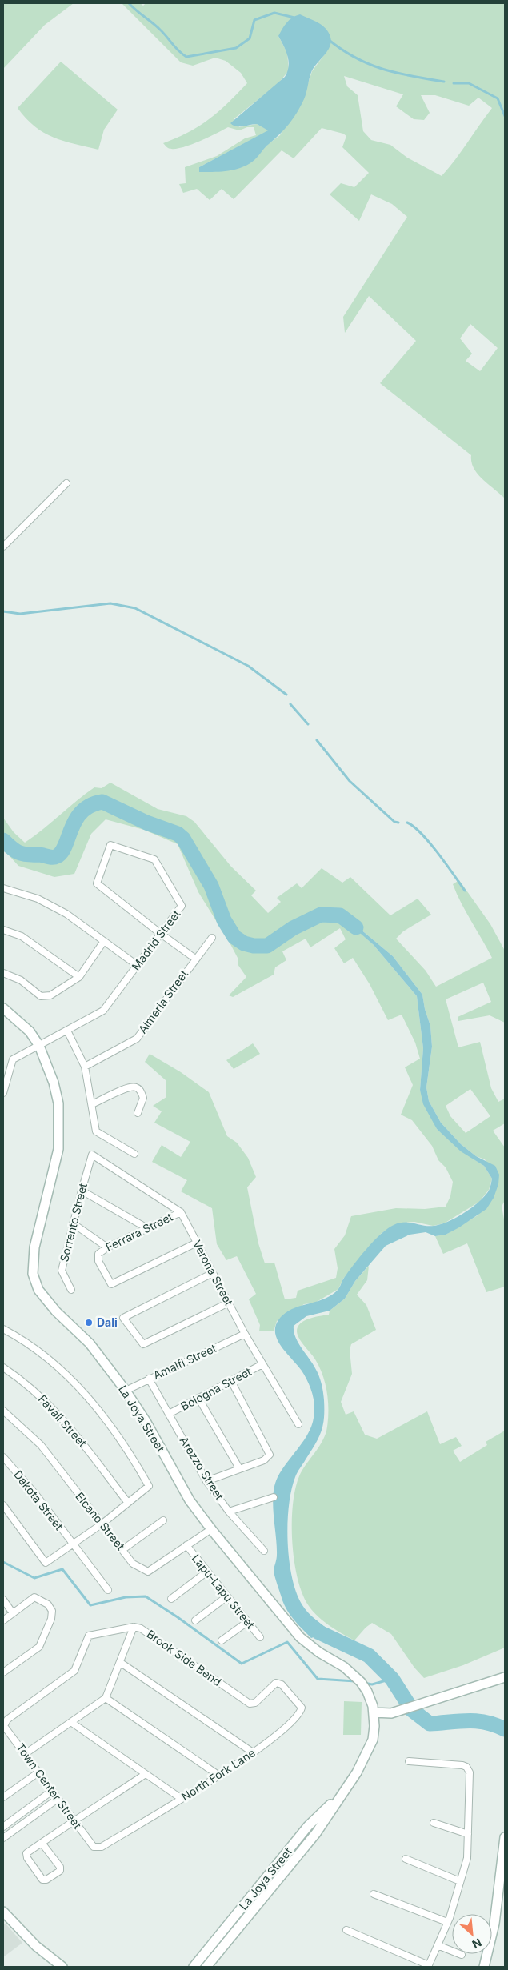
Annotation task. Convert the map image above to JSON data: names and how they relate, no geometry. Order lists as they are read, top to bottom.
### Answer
{
  "streets": {
    "street": [
      "Madrid Street",
      "Almeria Street",
      "Sorrento Street",
      "Ferrara Street",
      "Verona Street",
      "Amalfi Street",
      "Bologna Street",
      "La Joya Street",
      "Favali Street",
      "Arezzo Street",
      "Dakota Street",
      "Elcano Street",
      "Lapu-Lapu Street",
      "Brook Side Bend",
      "North Fork Lane",
      "Town Center Street"
    ]
  },
  "crossings": [
    ["Madrid Street", "La Joya Street"],
    ["Sorrento Street", "Verona Street"],
    ["Ferrara Street", "Verona Street"],
    ["Verona Street", "Amalfi Street"],
    ["Verona Street", "Bologna Street"],
    ["Amalfi Street", "La Joya Street"],
    ["Amalfi Street", "Arezzo Street"],
    ["Bologna Street", "Arezzo Street"],
    ["La Joya Street", "Elcano Street"],
    ["Elcano Street", "Lapu-Lapu Street"],
    ["Brook Side Bend", "North Fork Lane"],
    ["Brook Side Bend", "Town Center Street"],
    ["North Fork Lane", "Town Center Street"]
  ],
  "places": ["Dali"],
  "north": "bottom right"
}
